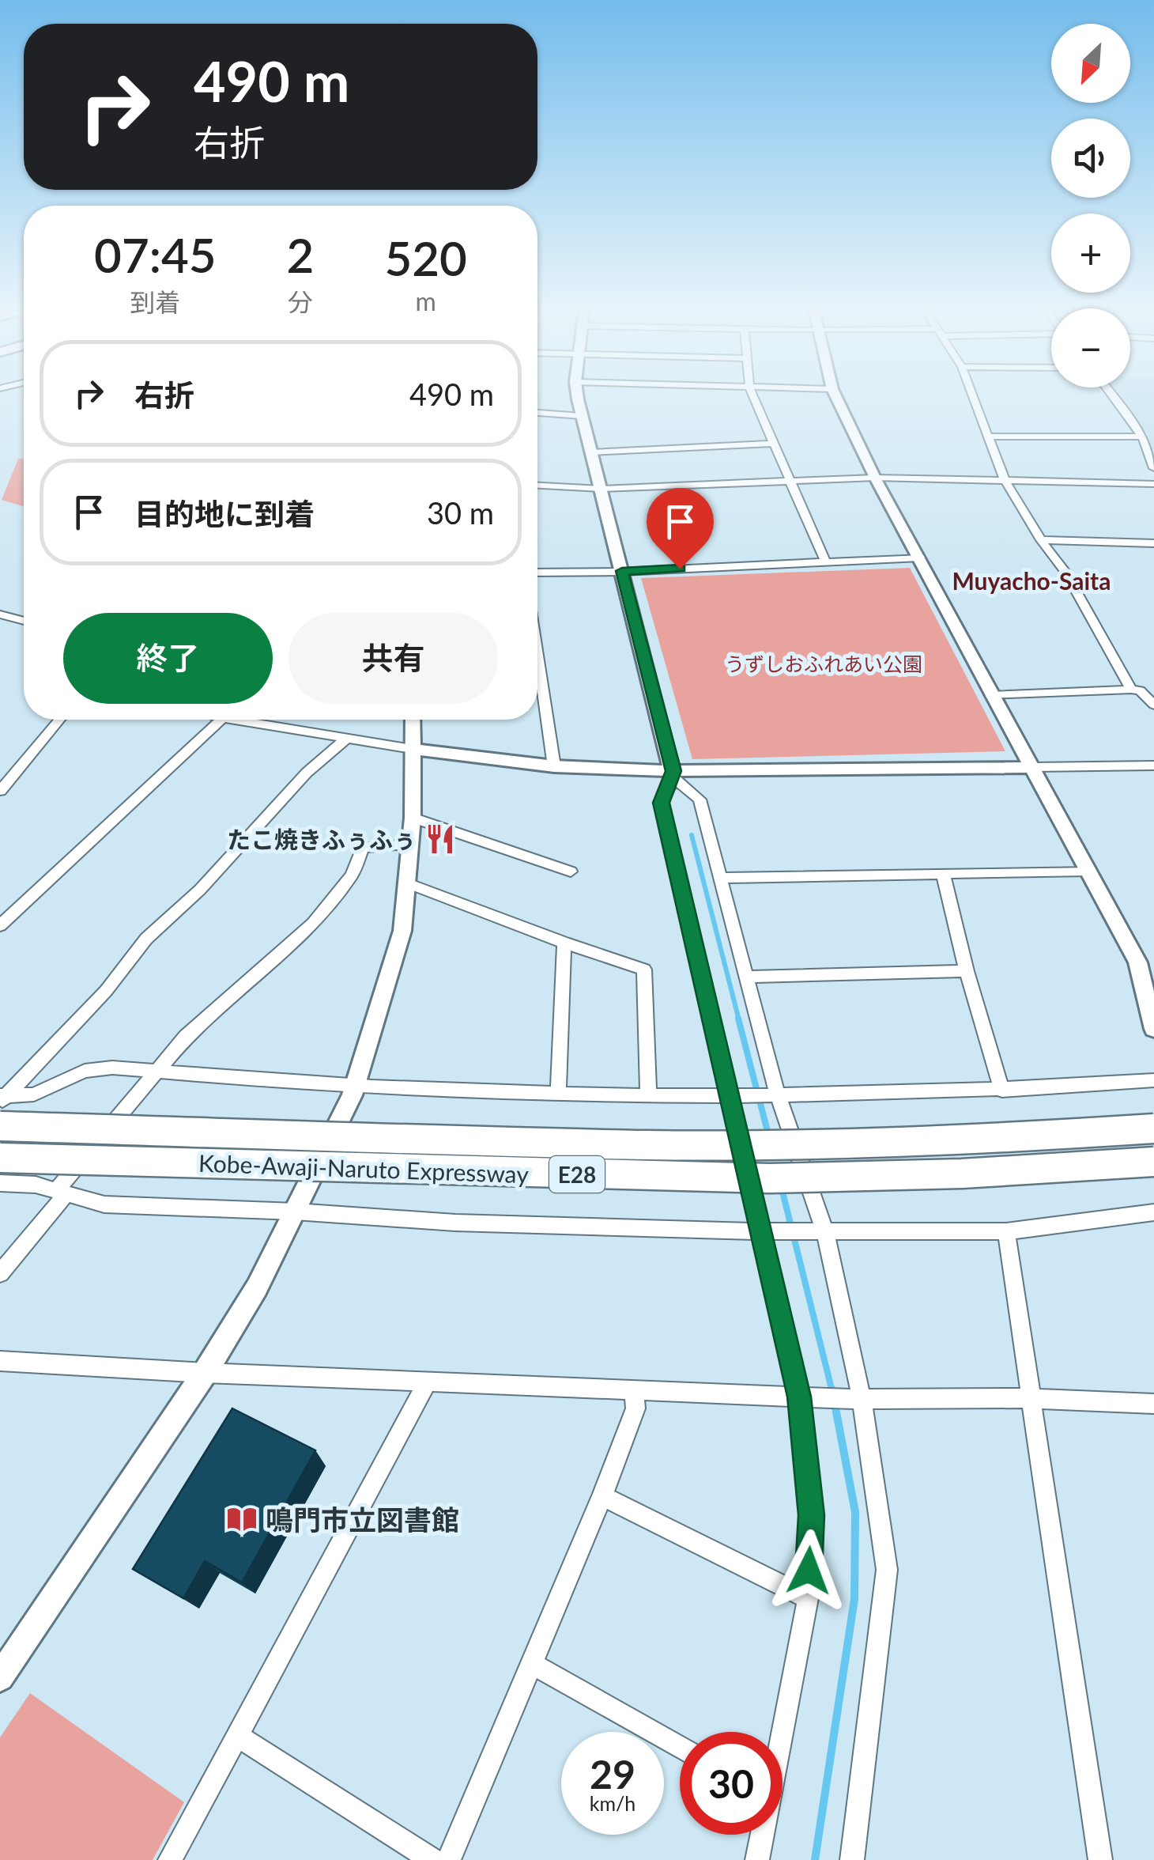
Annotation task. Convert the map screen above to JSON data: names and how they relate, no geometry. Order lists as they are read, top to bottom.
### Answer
{
  "streets": {
    "highway": ["Kobe-Awaji-Naruto Expressway", "E28"]
  },
  "districts": ["Muyacho-Saita"],
  "parks": ["うずしおふれあい公園"],
  "places": {
    "restaurant": ["たこ焼きふぅふぅ"],
    "library": ["鳴門市立図書館"]
  },
  "north": "bottom left",
  "page": {
    "map_buttons": ["+", "−"],
    "turn": ["490 m", "右折"],
    "eta": [
      "07:45",
      "到着",
      "2",
      "分",
      "520",
      "m"
    ],
    "list": [
      {
        "name": "右折",
        "value": "490 m"
      },
      {
        "name": "目的地に到着",
        "value": "30 m"
      }
    ],
    "buttons": ["終了", "共有"],
    "speed": "29 km/h",
    "limit": "30"
  }
}
